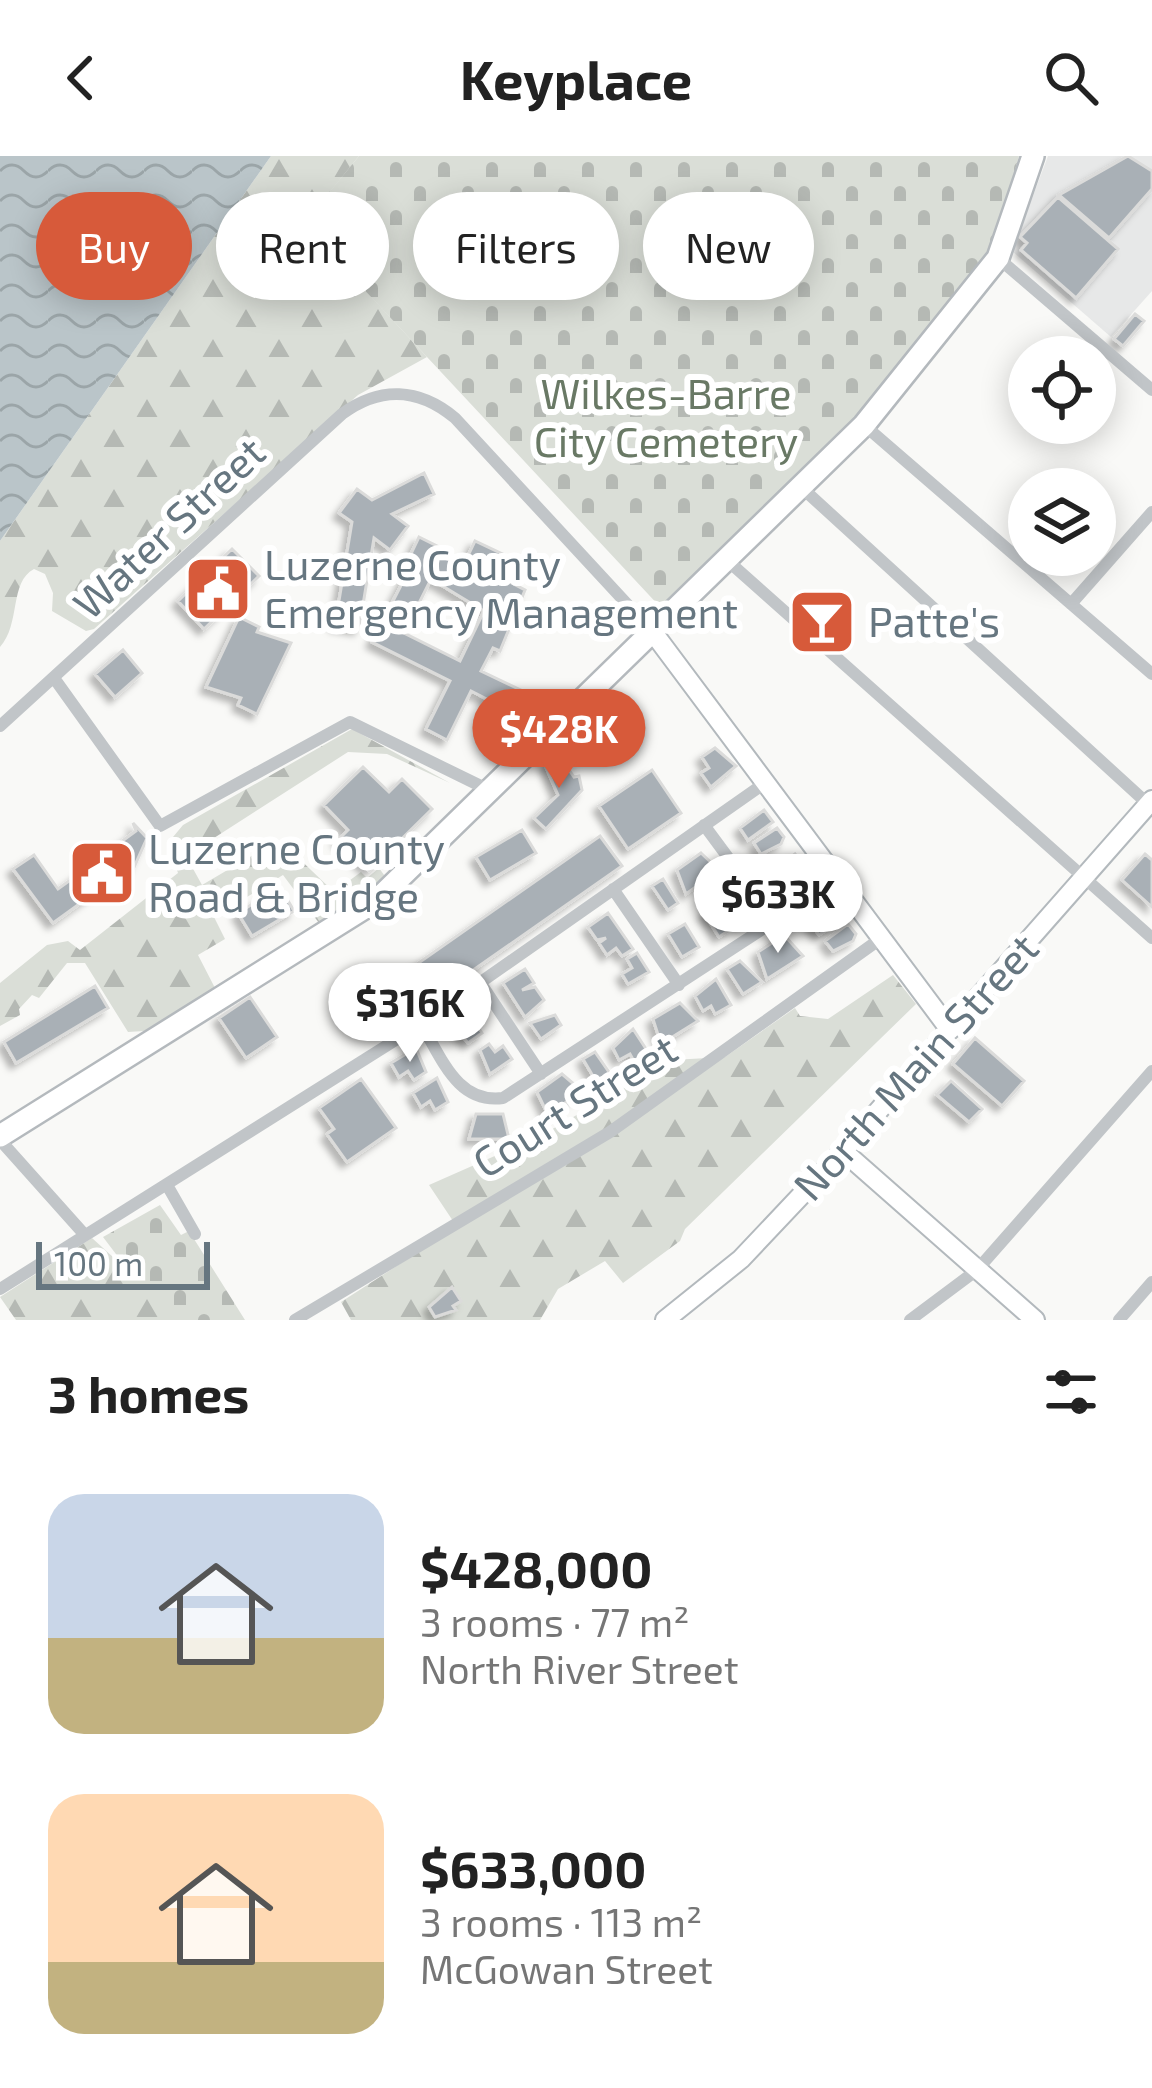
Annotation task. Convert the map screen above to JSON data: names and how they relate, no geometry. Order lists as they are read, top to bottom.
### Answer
{
  "streets": {
    "main road": ["North Main Street"],
    "street": ["Water Street", "Court Street"]
  },
  "parks": ["Wilkes-Barre City Cemetery"],
  "places": {
    "public building": ["Luzerne County Emergency Management", "Luzerne County Road & Bridge"],
    "bar": ["Patte's"]
  },
  "scale_bar": "100 m",
  "page": {
    "header": "Keyplace",
    "chip": [
      "Buy",
      "Rent",
      "Filters",
      "New"
    ],
    "price": ["$428K", "$633K", "$316K"],
    "scale": "100 m",
    "heading": "3 homes",
    "list": [
      {
        "name": "$428,000",
        "note": "3 rooms · 77 m² · North River Street"
      },
      {
        "name": "$633,000",
        "note": "3 rooms · 113 m² · McGowan Street"
      }
    ]
  }
}
